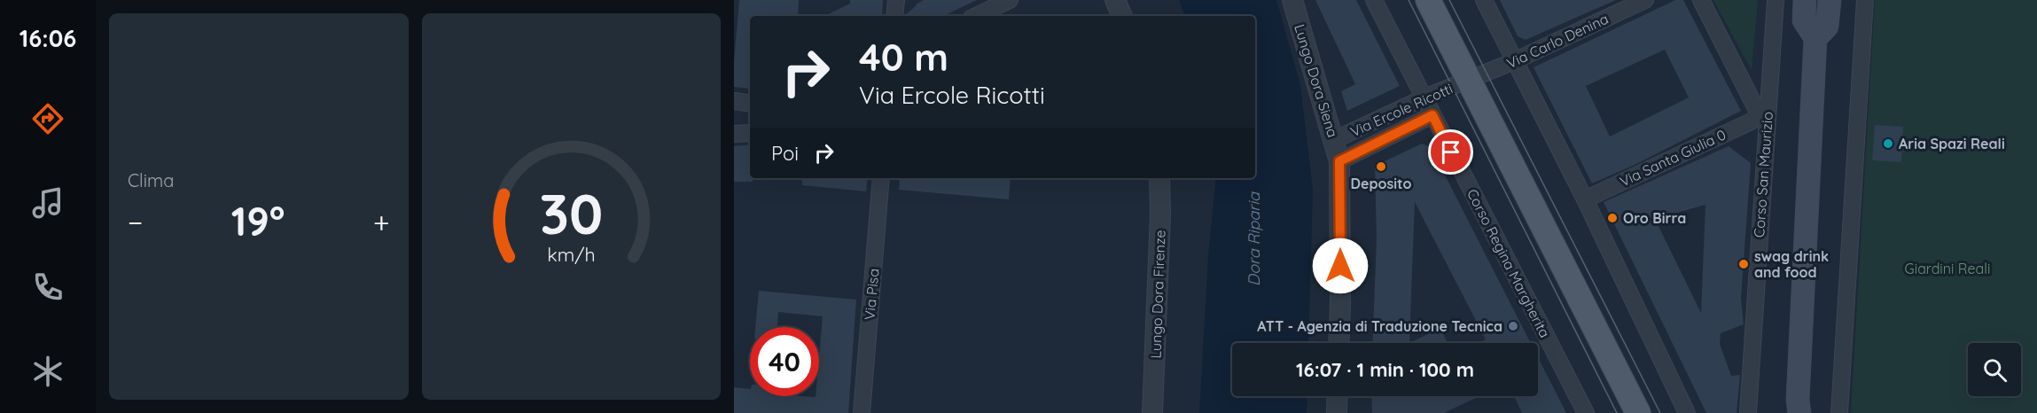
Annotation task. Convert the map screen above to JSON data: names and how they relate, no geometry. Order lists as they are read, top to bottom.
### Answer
{
  "streets": {
    "street": [
      "Via Carlo Denina",
      "Lungo Dora Siena",
      "Via Ercole Ricotti",
      "Via Santa Giulia 0",
      "Corso San Maurizio",
      "Corso Regina Margherita",
      "Via Pisa",
      "Lungo Dora Firenze"
    ]
  },
  "crossings": [
    ["Via Carlo Denina", "Via Ercole Ricotti"],
    ["Lungo Dora Siena", "Via Ercole Ricotti"],
    ["Via Ercole Ricotti", "Corso Regina Margherita"],
    ["Via Santa Giulia 0", "Corso San Maurizio"]
  ],
  "water": ["Dora Riparia"],
  "parks": ["Giardini Reali"],
  "places": [
    "Aria Spazi Reali",
    "Deposito",
    "Oro Birra",
    "swag drink and food",
    "ATT - Agenzia di Traduzione Tecnica"
  ],
  "page": {
    "tabs": "16:06",
    "tile": "Clima",
    "turn": ["40 m", "Via Ercole Ricotti"],
    "then": "Poi",
    "heat": ["−", "19°", "+"],
    "limit": "40",
    "trip": "16:07 · 1 min · 100 m",
    "gauge": ["30", "km/h"]
  }
}
